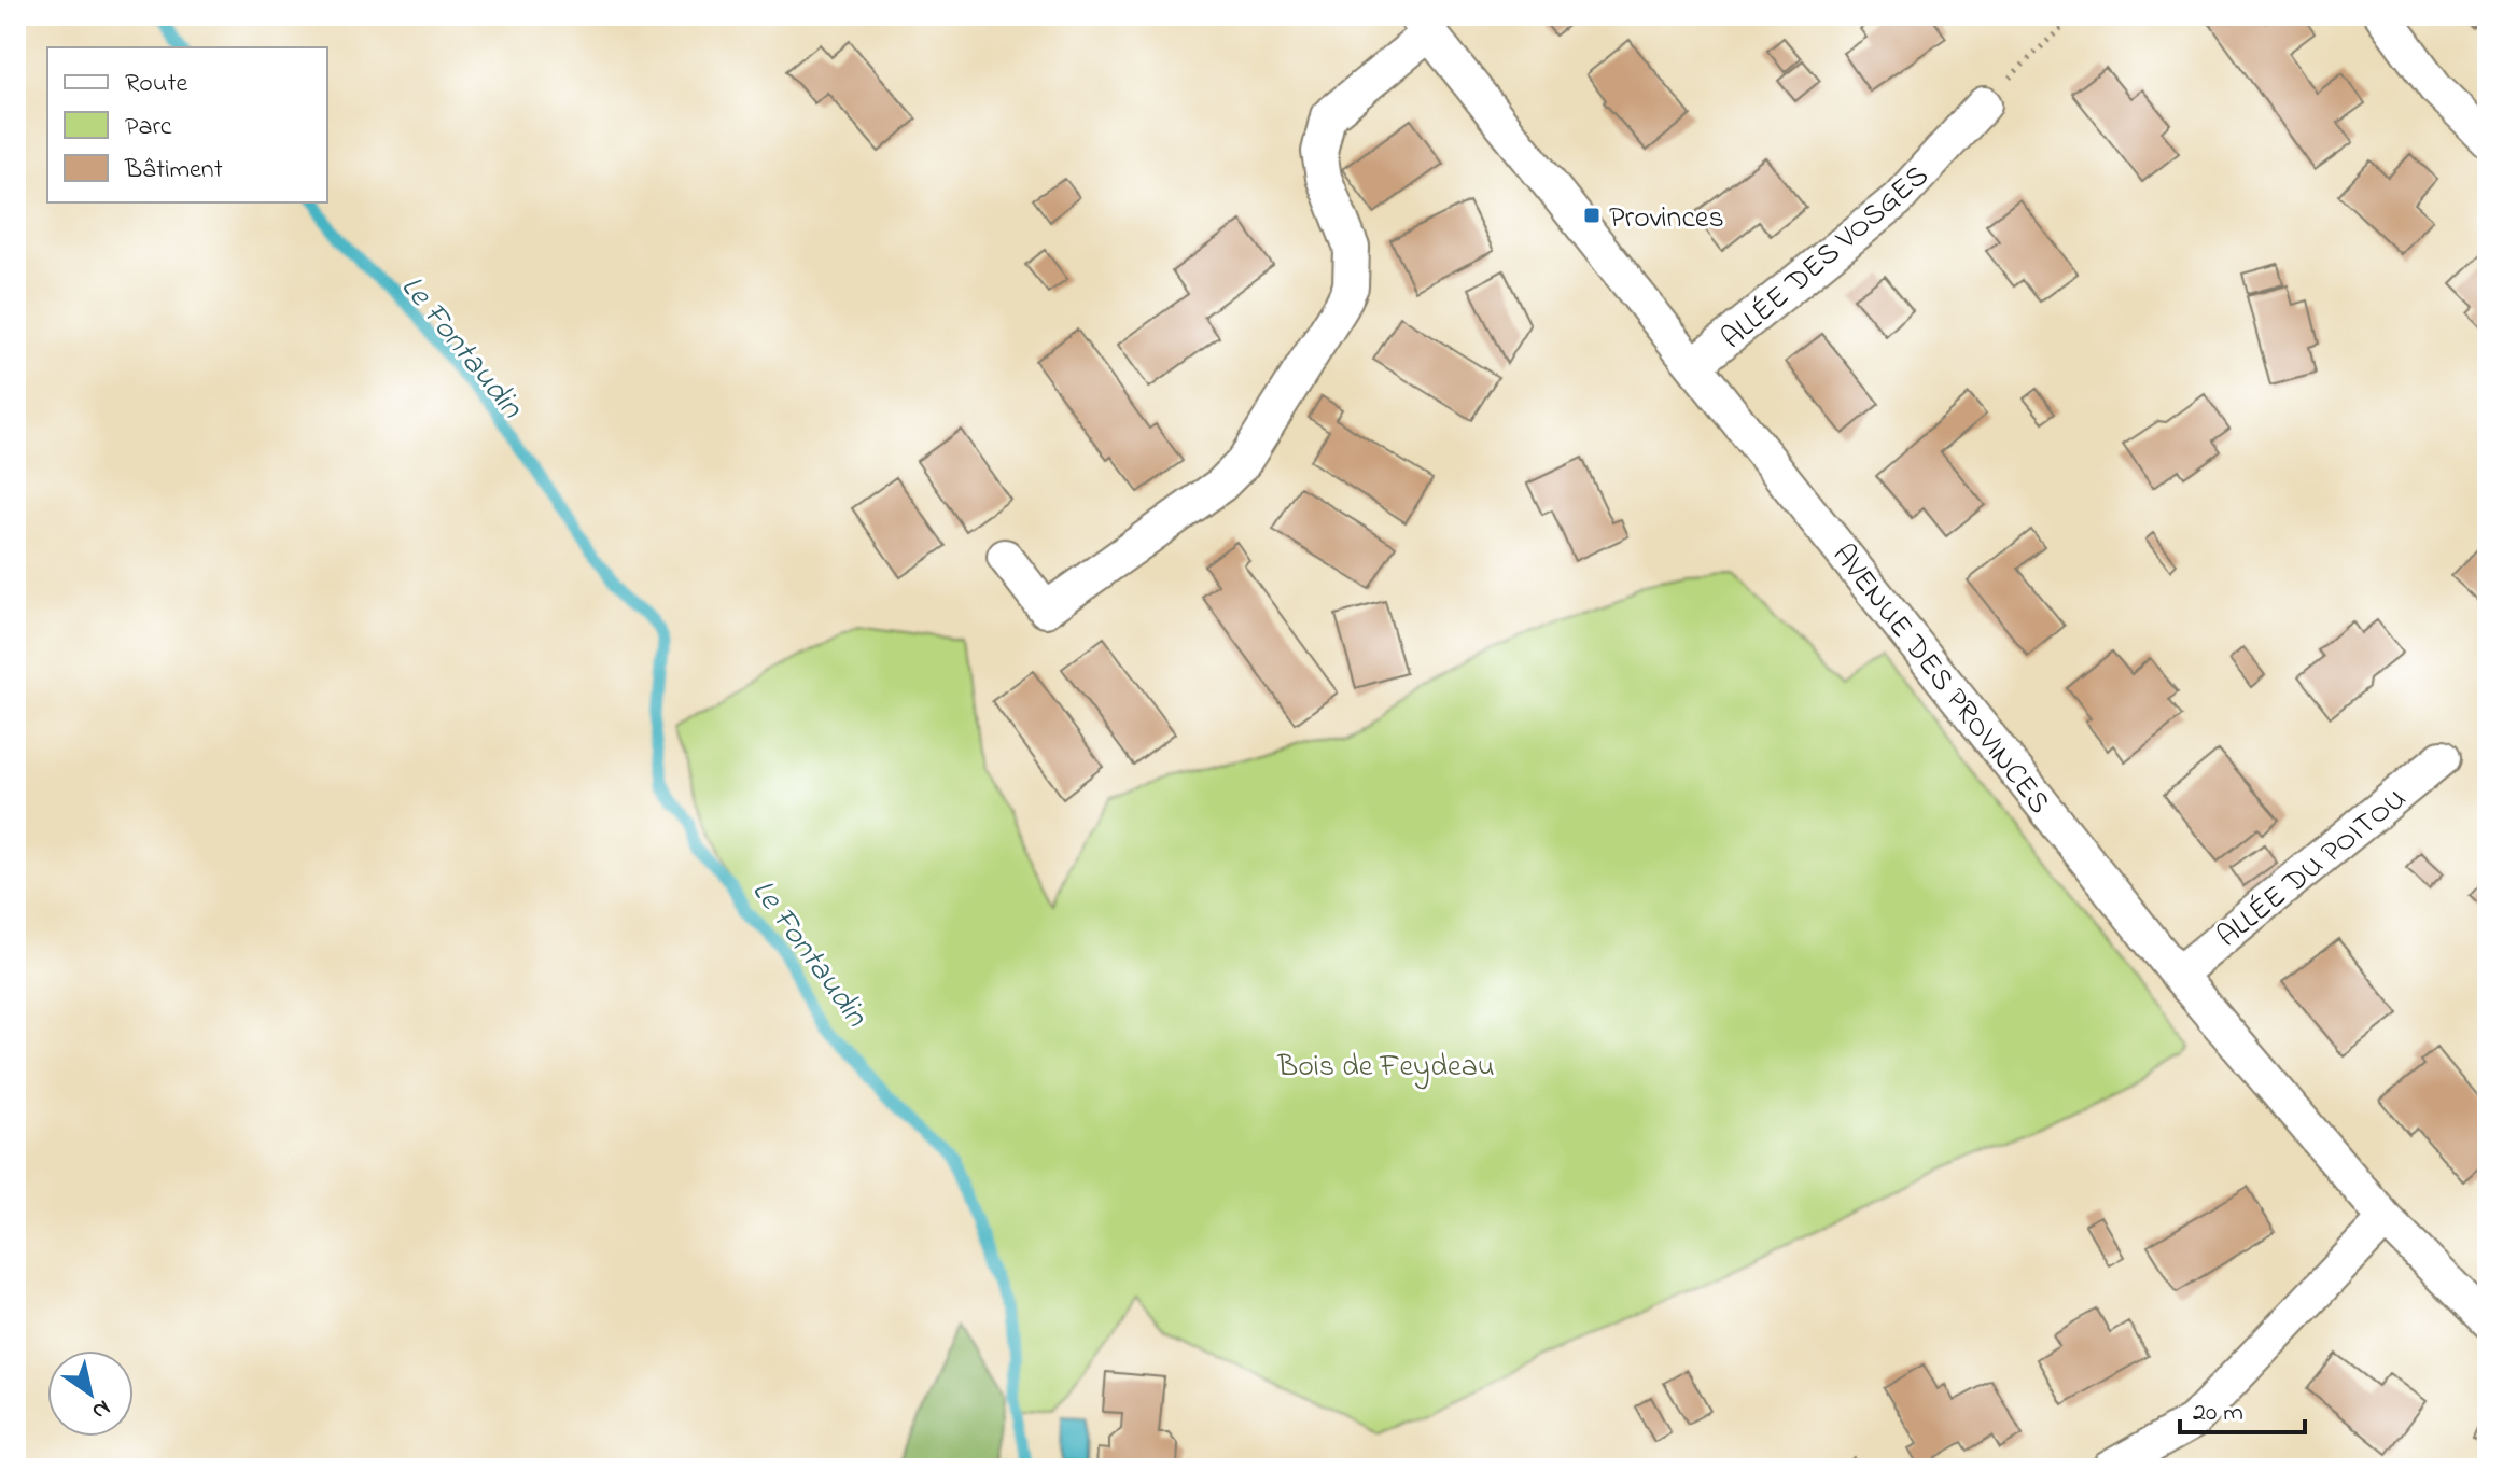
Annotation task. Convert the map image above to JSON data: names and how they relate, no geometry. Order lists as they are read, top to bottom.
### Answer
{
  "streets": {
    "street": ["ALLÉE DES VOSGES", "AVENUE DES PROVINCES", "ALLÉE DU POITOU"]
  },
  "crossings": [
    ["ALLÉE DES VOSGES", "AVENUE DES PROVINCES"],
    ["AVENUE DES PROVINCES", "ALLÉE DU POITOU"]
  ],
  "water": ["Le Fontaudin"],
  "parks": ["Bois de Feydeau"],
  "places": {
    "transit": ["Provinces"]
  },
  "legend": ["Route", "Parc", "Bâtiment"],
  "scale_bar": "20 m",
  "north": "bottom right"
}
